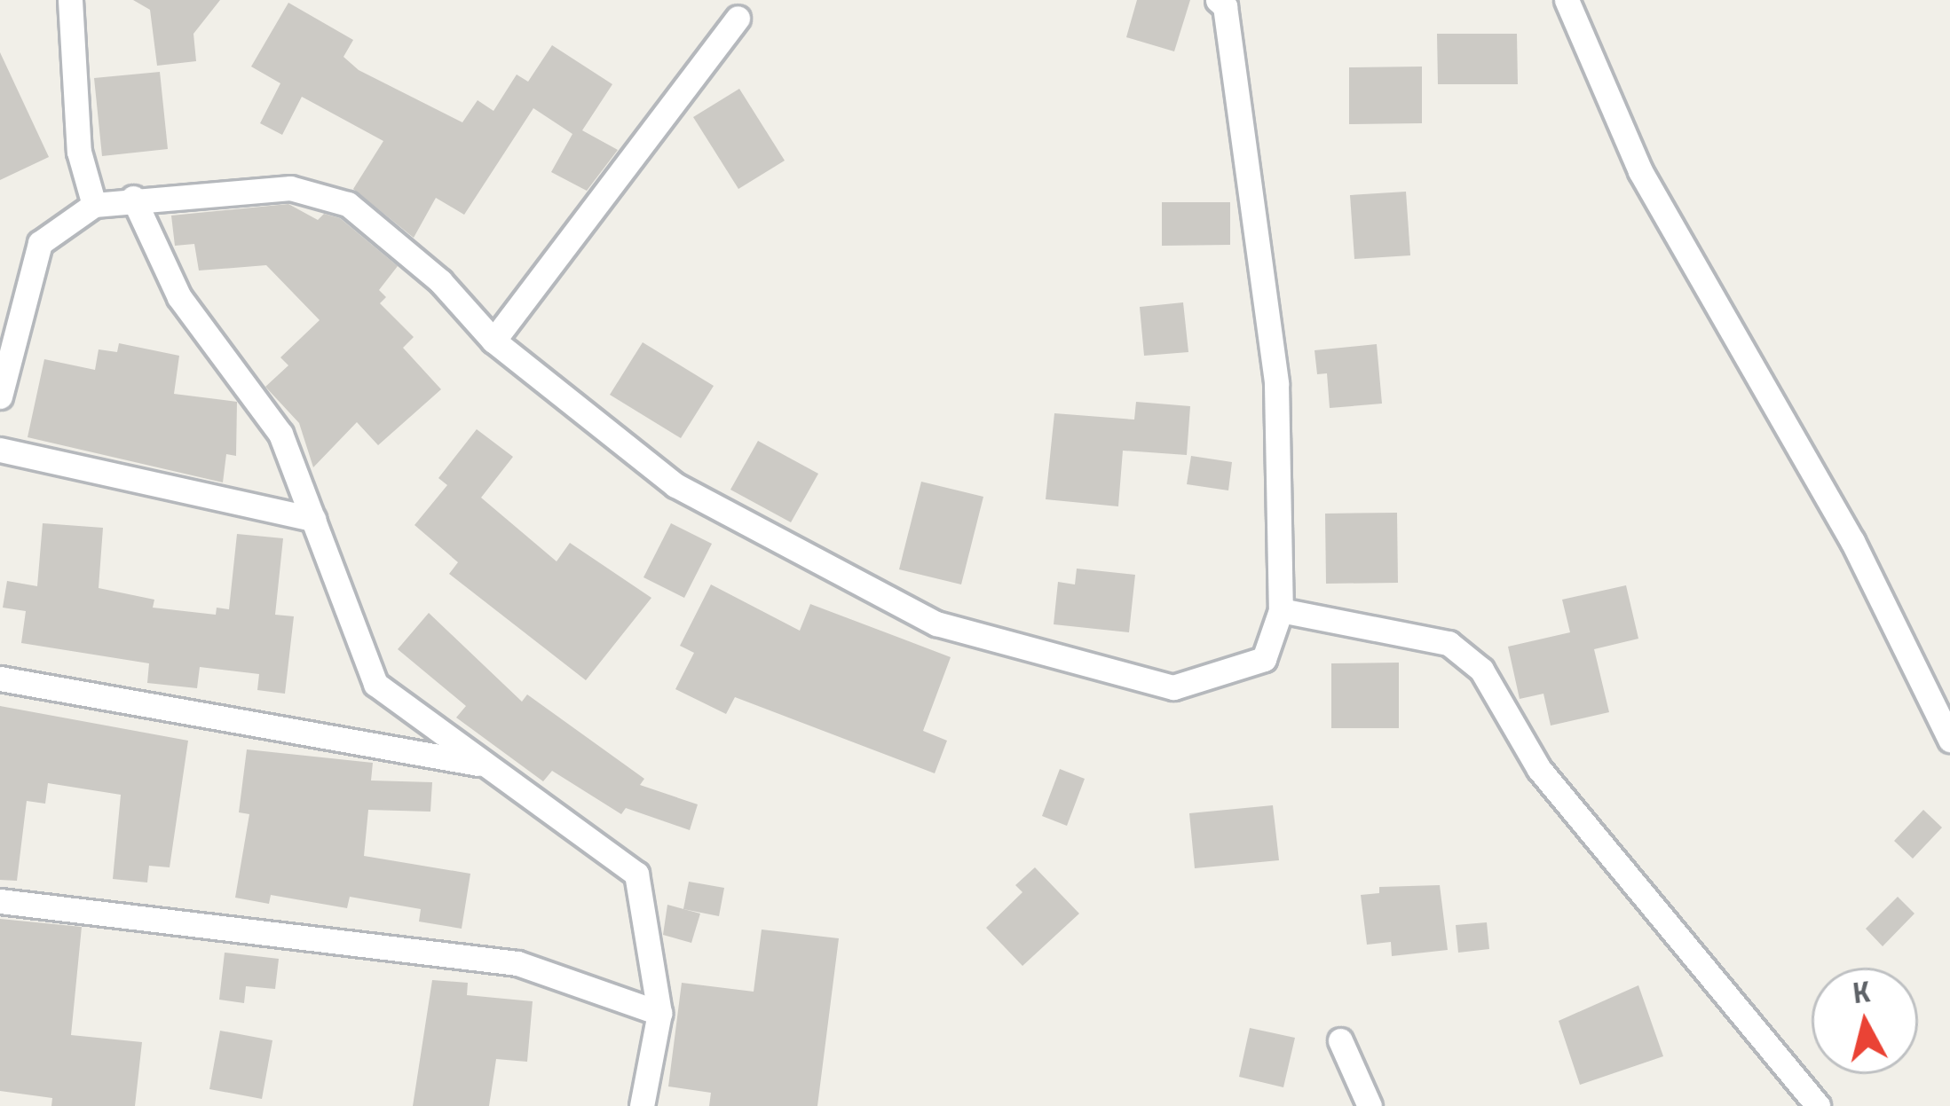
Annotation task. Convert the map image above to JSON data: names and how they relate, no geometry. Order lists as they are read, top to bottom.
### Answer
{
  "north": "top"
}
